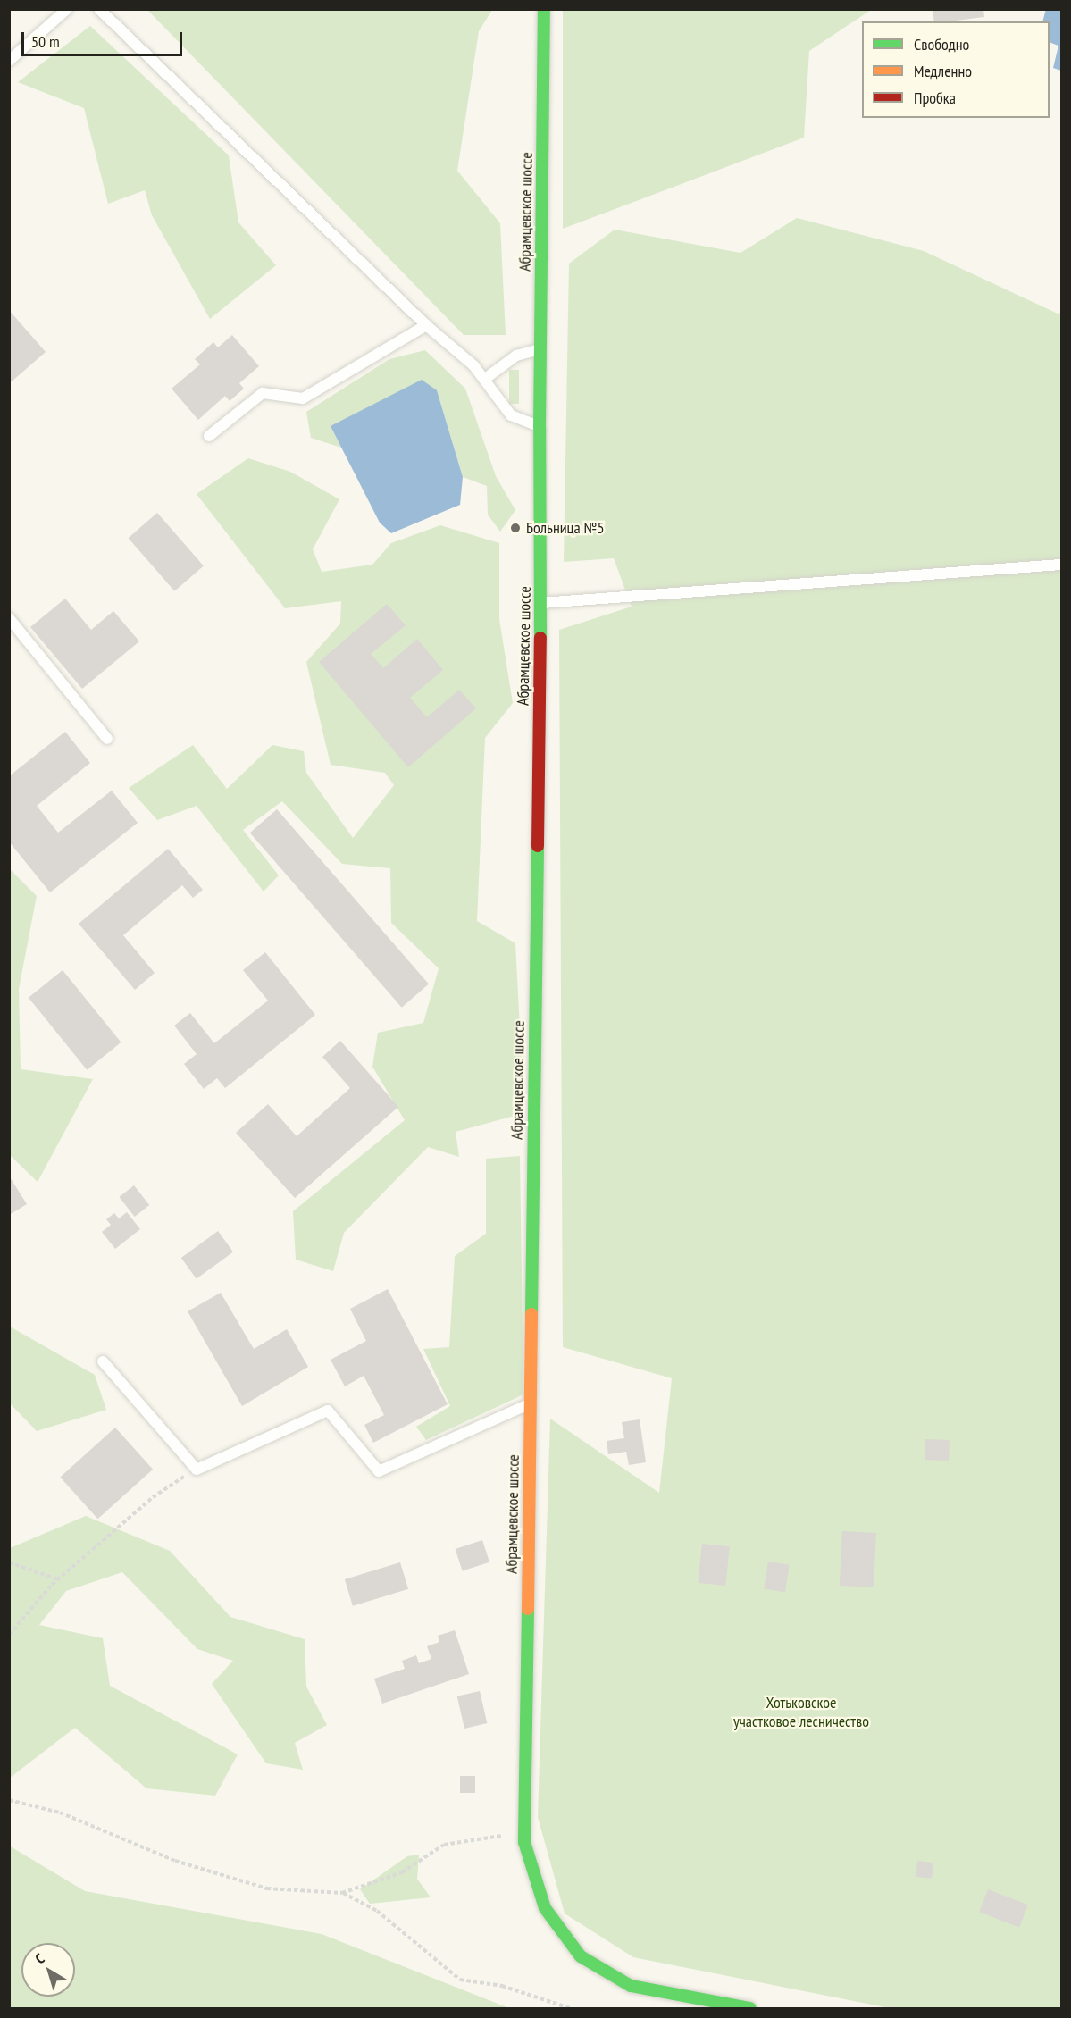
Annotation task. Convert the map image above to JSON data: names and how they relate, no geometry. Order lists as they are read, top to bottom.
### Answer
{
  "streets": {
    "street": ["Абрамцевское шоссе"]
  },
  "parks": ["Хотьковское участковое лесничество"],
  "places": ["Больница №5"],
  "legend": ["Свободно", "Медленно", "Пробка"],
  "scale_bar": "50 m",
  "north": "top left"
}
